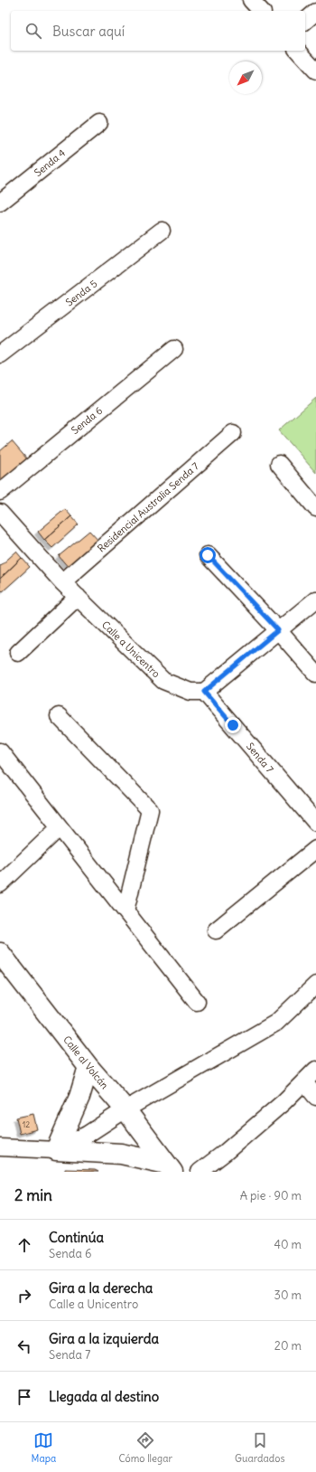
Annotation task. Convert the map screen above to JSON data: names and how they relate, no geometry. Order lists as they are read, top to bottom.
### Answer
{
  "streets": {
    "main road": ["Calle al Volcán"],
    "street": [
      "Senda 4",
      "Senda 5",
      "Senda 6",
      "Residencial Australia Senda 7",
      "Calle a Unicentro",
      "Senda 7"
    ]
  },
  "crossings": [
    ["Residencial Australia Senda 7", "Calle a Unicentro"],
    ["Calle a Unicentro", "Senda 7"]
  ],
  "house_numbers": ["12"],
  "north": "bottom left",
  "page": {
    "search": "Buscar aquí",
    "heading": ["2 min", "A pie · 90 m"],
    "list": [
      ["Continúa", "Senda 6", "40 m"],
      ["Gira a la derecha", "Calle a Unicentro", "30 m"],
      ["Gira a la izquierda", "Senda 7", "20 m"],
      "Llegada al destino"
    ],
    "nav": ["Mapa", "Cómo llegar", "Guardados"]
  }
}
